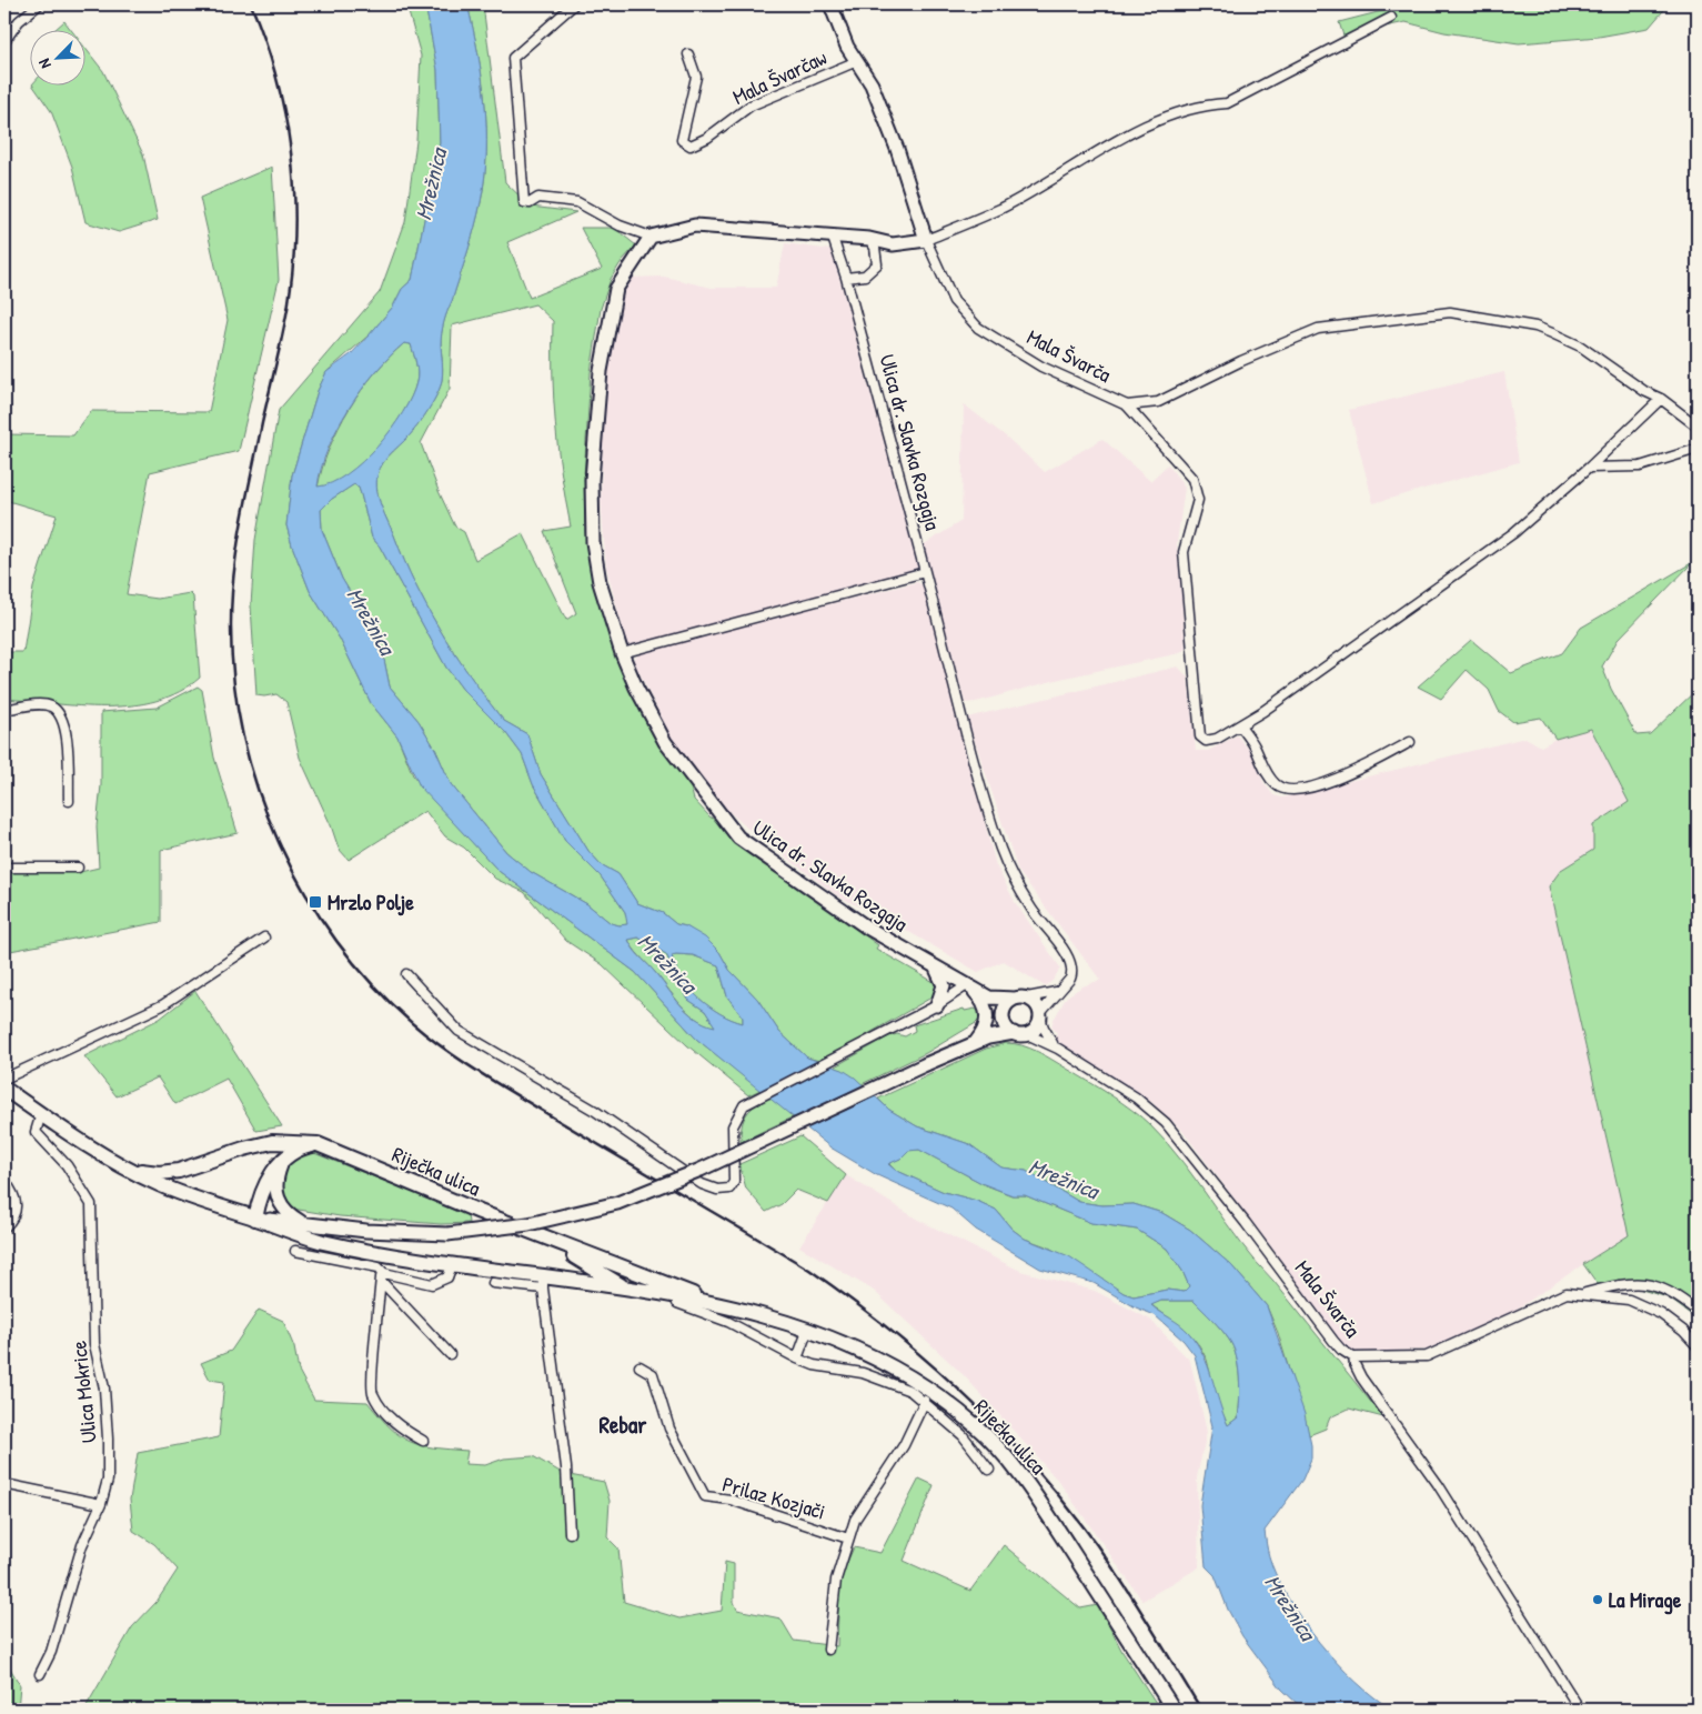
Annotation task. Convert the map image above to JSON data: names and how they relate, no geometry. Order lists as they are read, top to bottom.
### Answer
{
  "streets": {
    "main road": ["Riječka ulica"],
    "street": [
      "Mala Švarčaw",
      "Mala Švarča",
      "Ulica dr. Slavka Rozgaja",
      "Ulica Mokrice",
      "Prilaz Kozjači"
    ]
  },
  "crossings": [
    ["Mala Švarčaw", "Mala Švarča"],
    ["Mala Švarča", "Ulica dr. Slavka Rozgaja"],
    ["Riječka ulica", "Ulica Mokrice"],
    ["Riječka ulica", "Prilaz Kozjači"]
  ],
  "districts": ["Rebar"],
  "water": ["Mrežnica"],
  "places": {
    "transit": ["Mrzlo Polje"],
    "other": ["La Mirage"]
  },
  "north": "bottom left"
}
